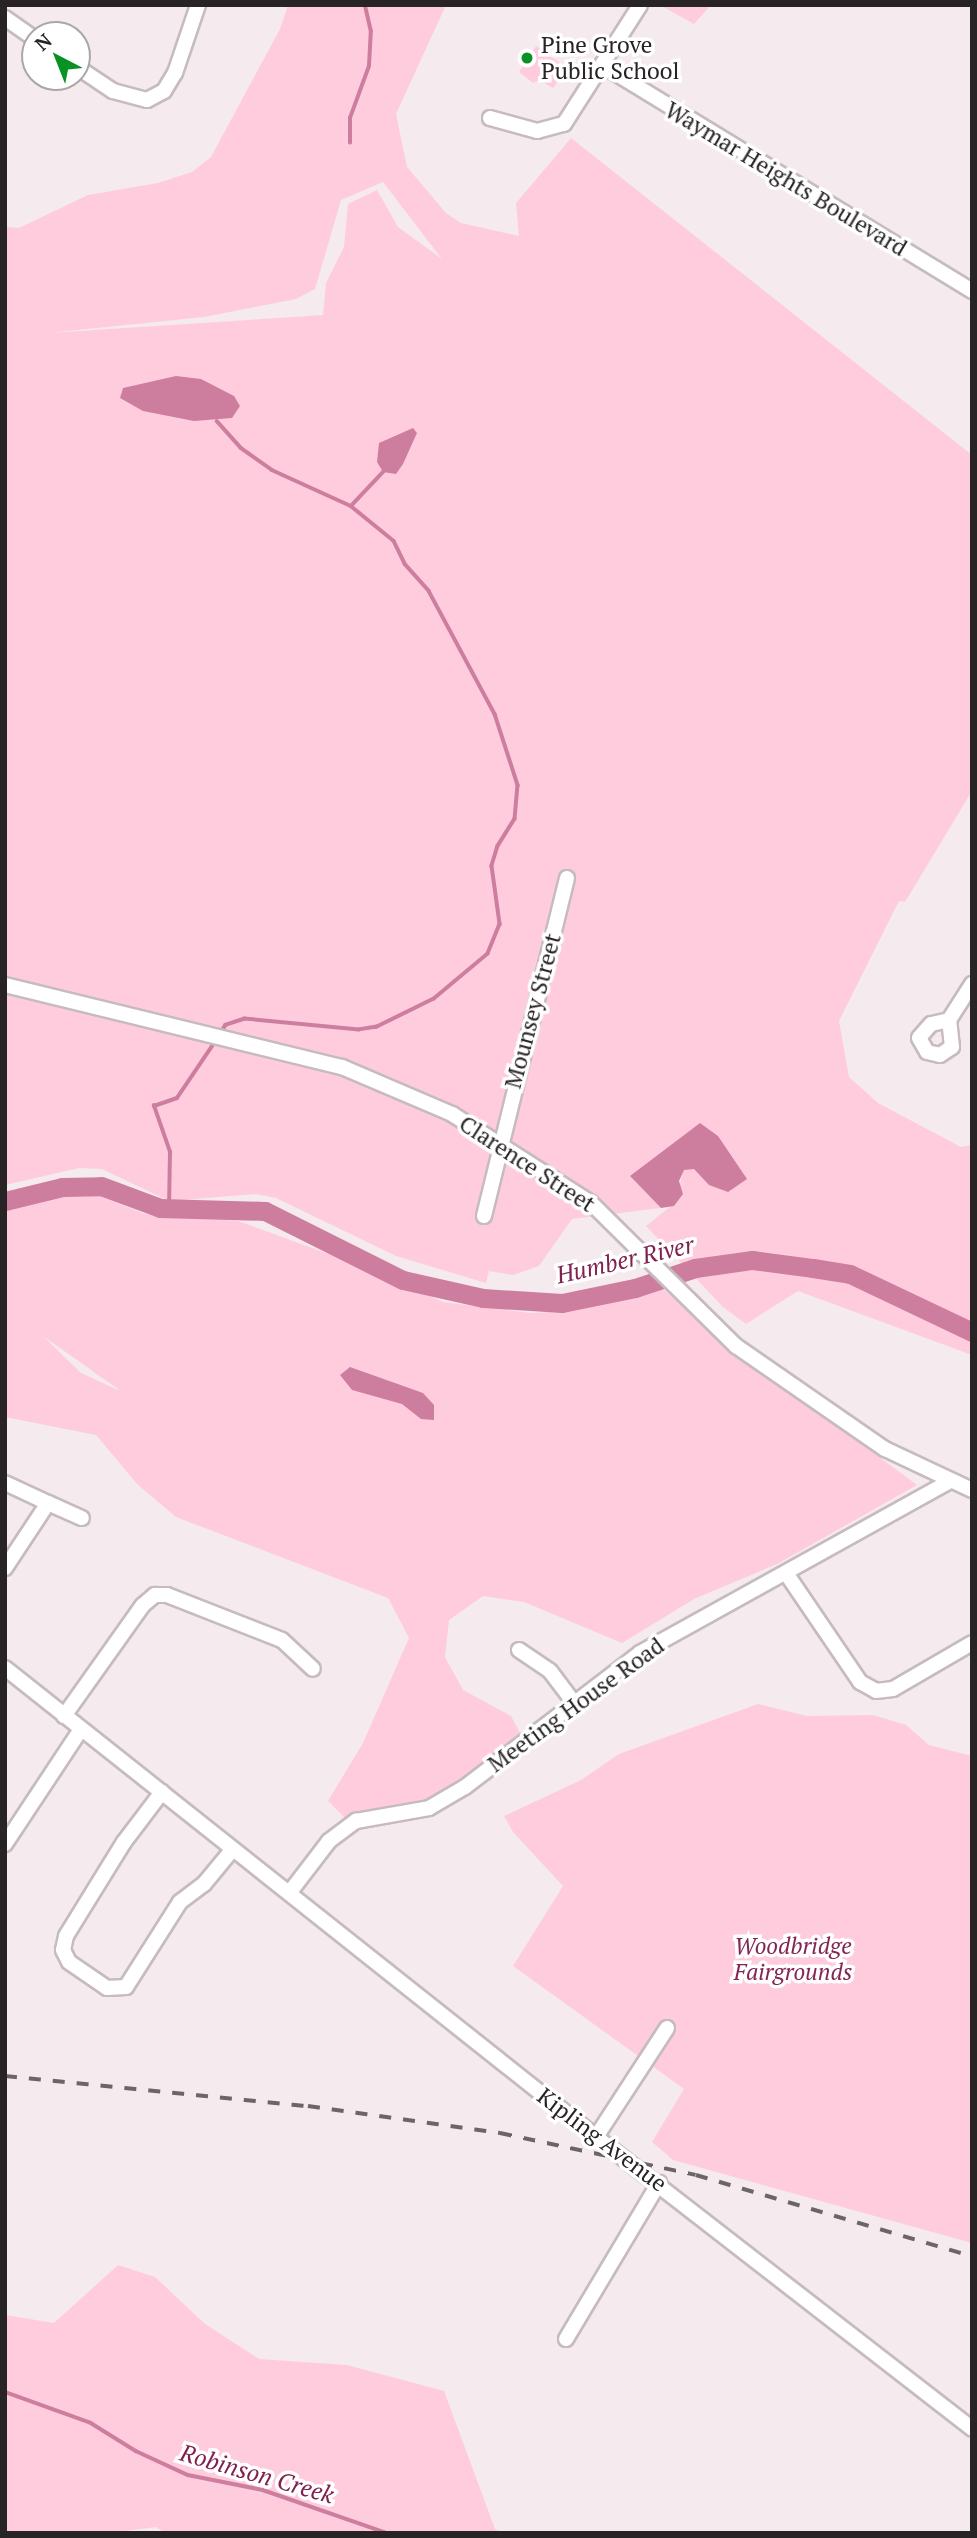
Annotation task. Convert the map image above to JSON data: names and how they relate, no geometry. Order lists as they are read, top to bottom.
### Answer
{
  "streets": {
    "street": [
      "Waymar Heights Boulevard",
      "Mounsey Street",
      "Clarence Street",
      "Meeting House Road",
      "Kipling Avenue"
    ]
  },
  "crossings": [
    ["Mounsey Street", "Clarence Street"],
    ["Clarence Street", "Meeting House Road"],
    ["Meeting House Road", "Kipling Avenue"]
  ],
  "water": ["Humber River", "Robinson Creek"],
  "parks": ["Woodbridge Fairgrounds"],
  "places": ["Pine Grove Public School"],
  "north": "top left"
}
